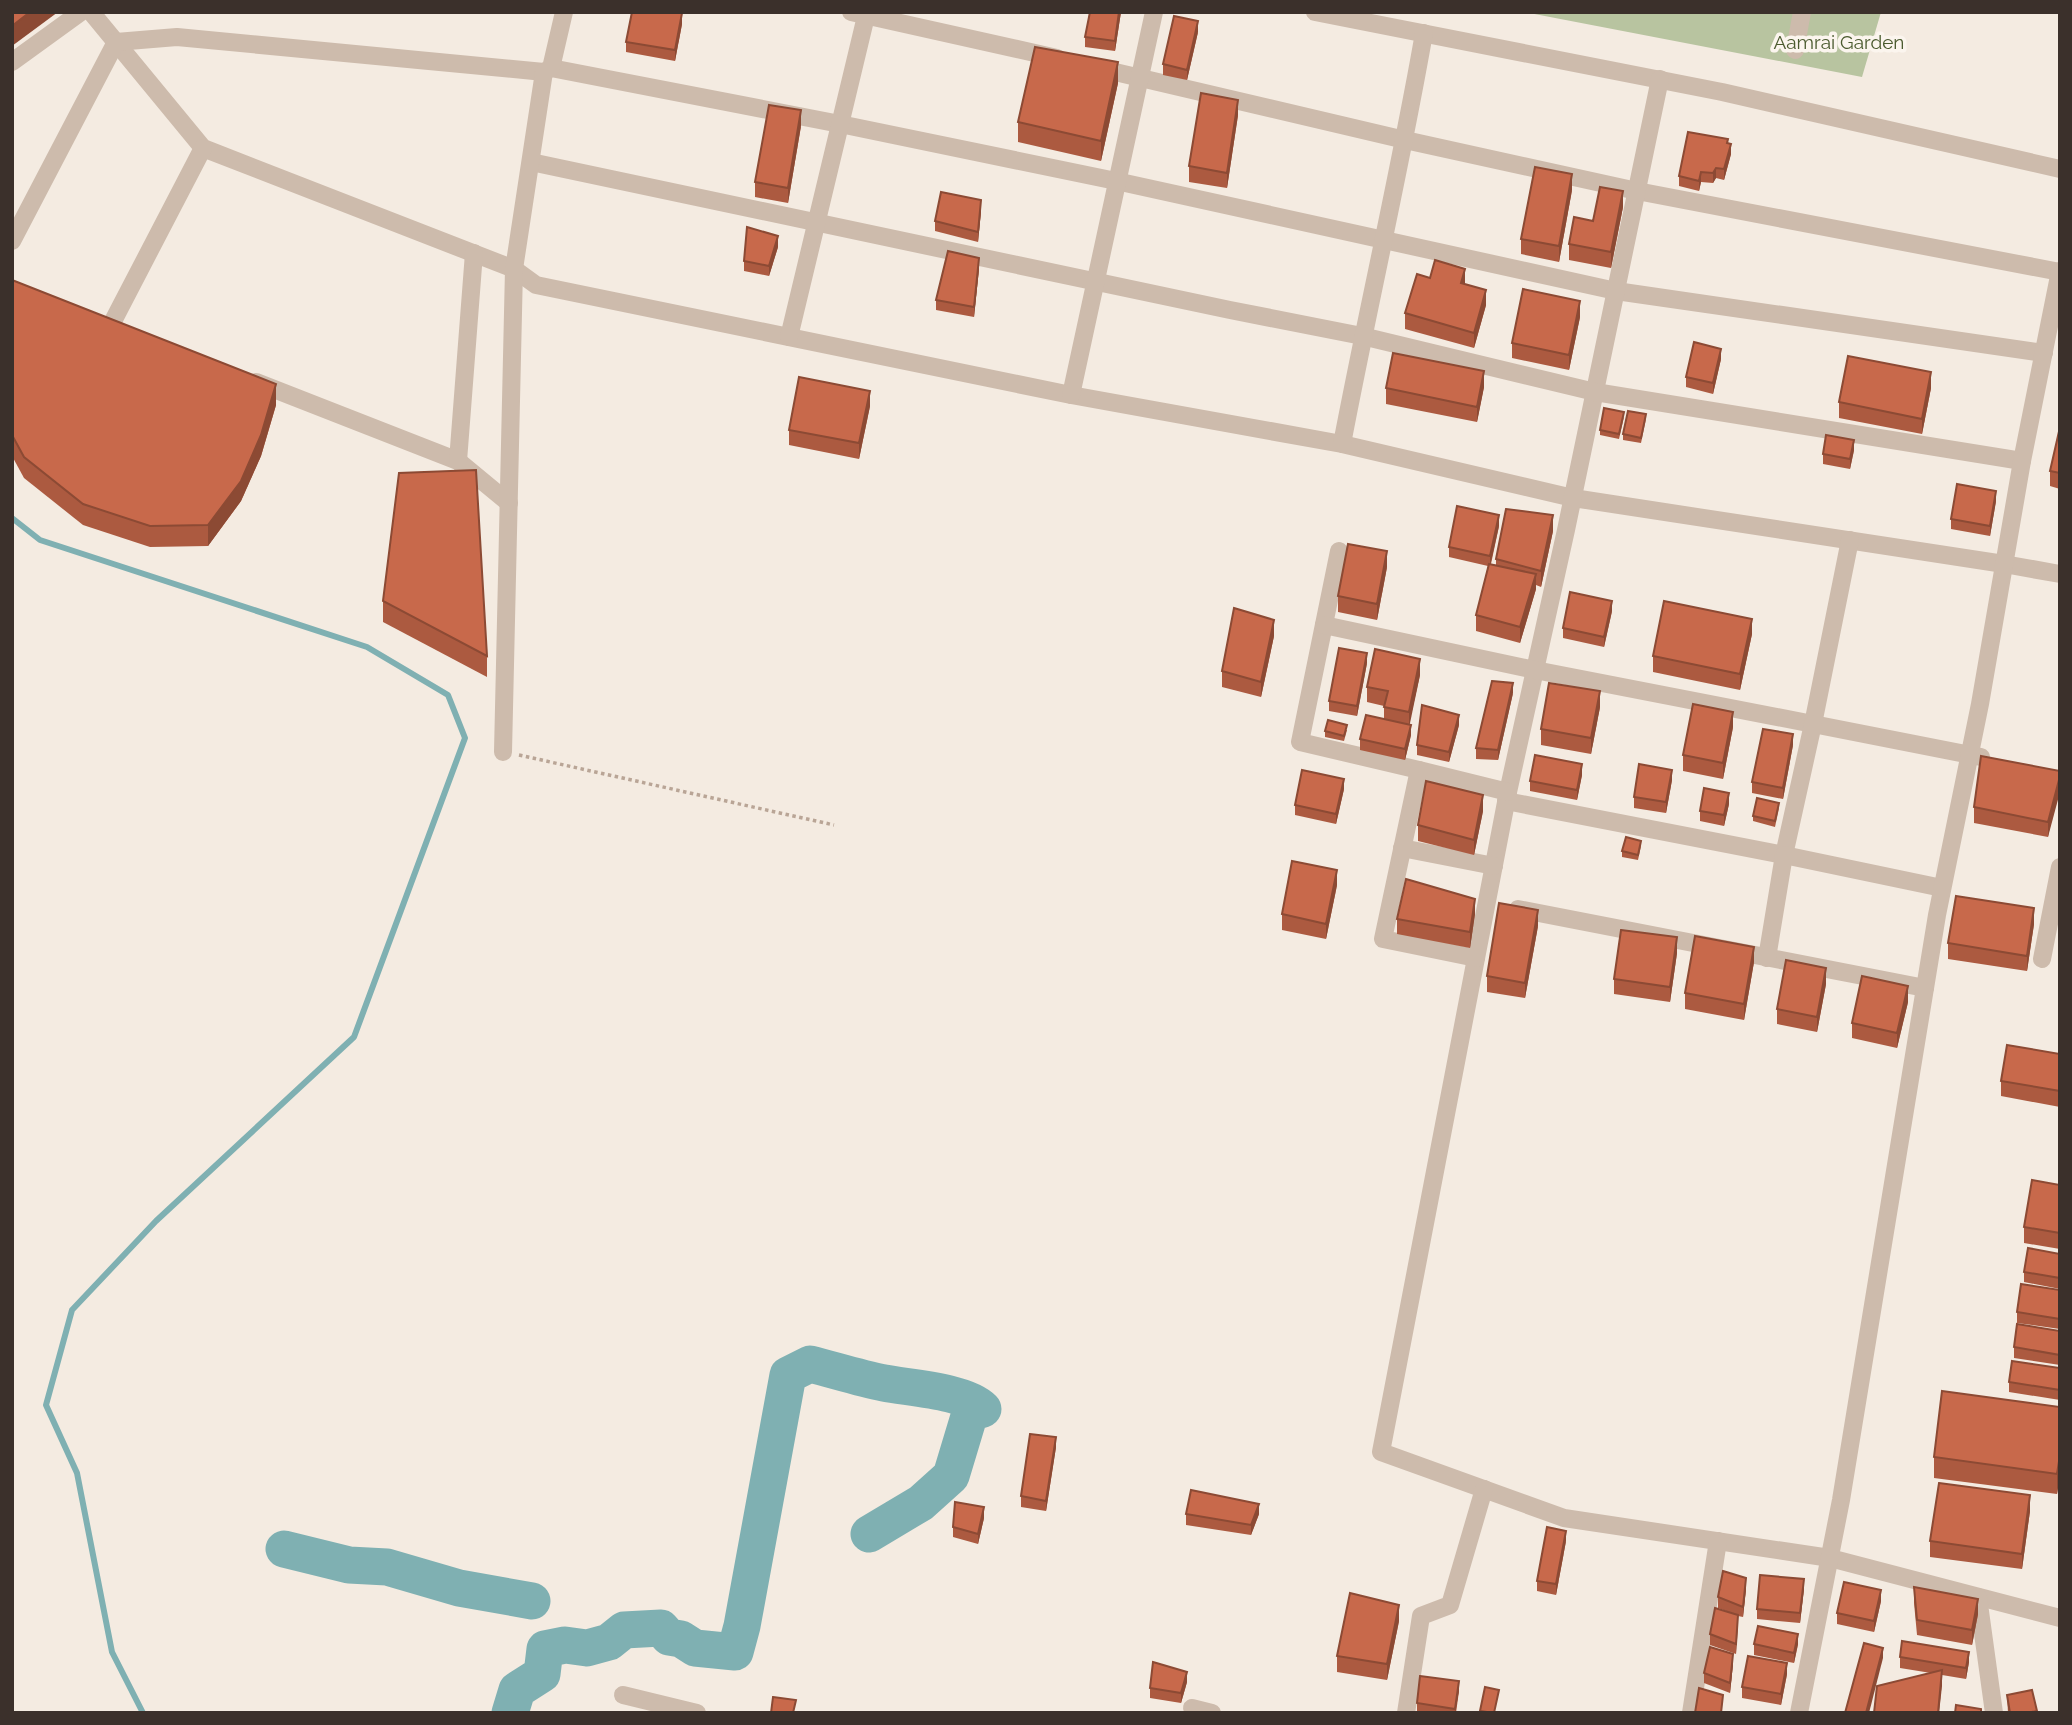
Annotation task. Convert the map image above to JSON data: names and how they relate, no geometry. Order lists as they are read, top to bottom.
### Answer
{
  "parks": ["Aamrai Garden"]
}
